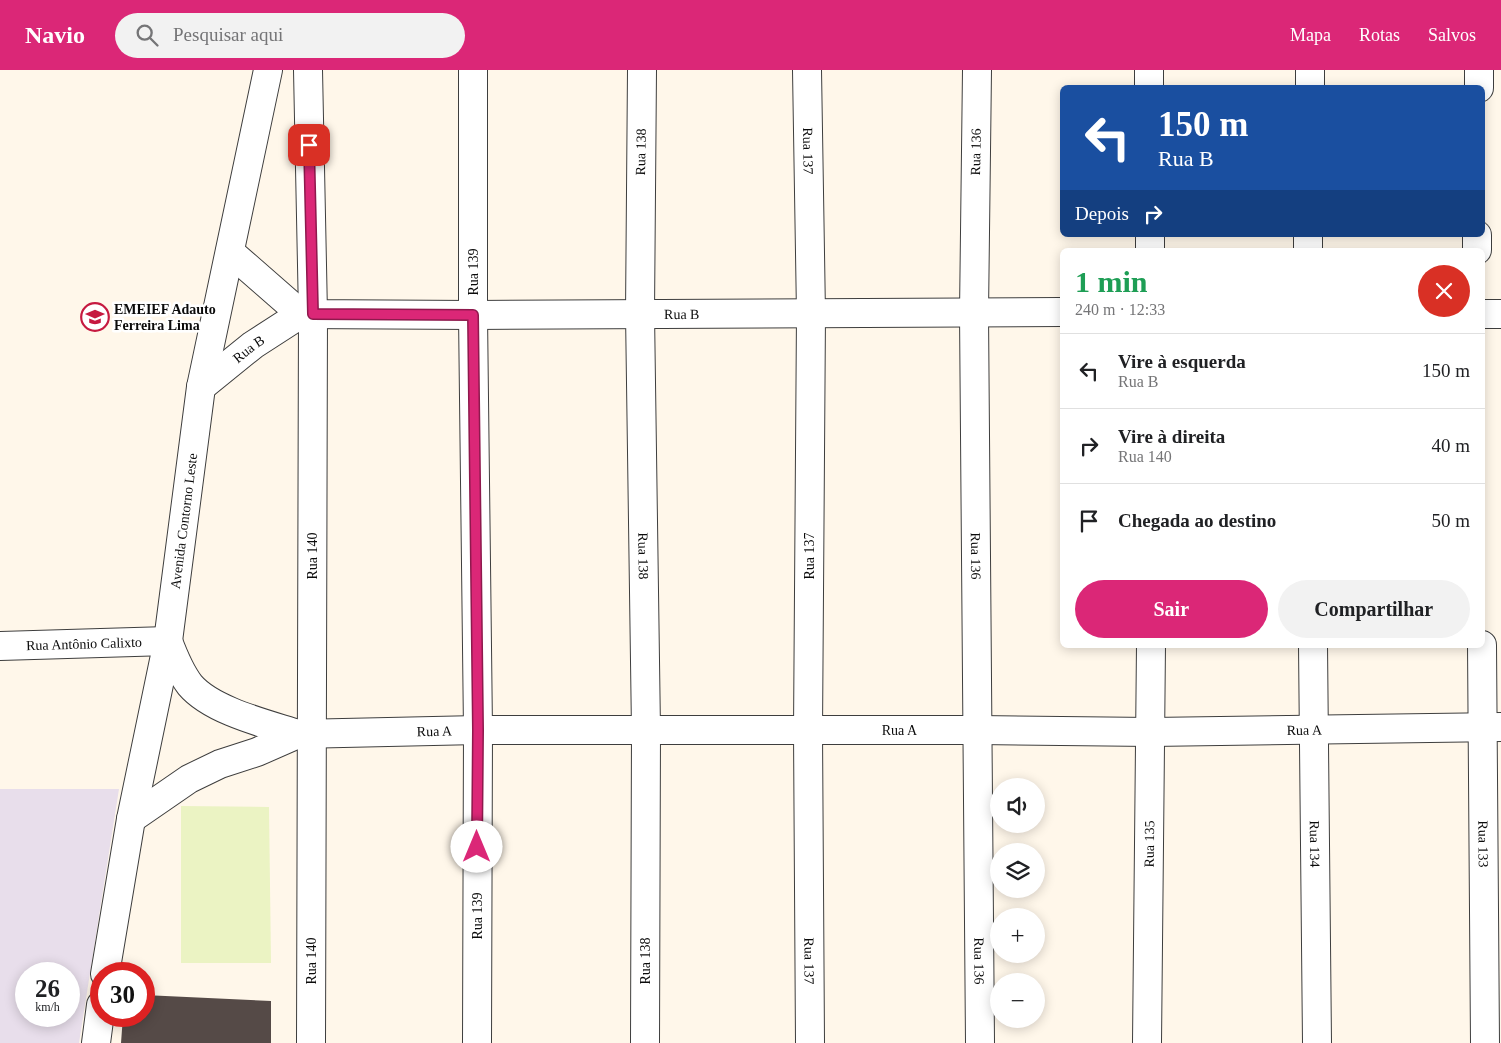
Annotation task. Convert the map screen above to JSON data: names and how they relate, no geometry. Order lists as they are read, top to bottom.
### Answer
{
  "streets": {
    "street": [
      "Rua 138",
      "Rua 137",
      "Rua 136",
      "Rua 139",
      "Rua B",
      "Avenida Contorno Leste",
      "Rua 140",
      "Rua Antônio Calixto",
      "Rua A",
      "Rua 135",
      "Rua 134",
      "Rua 133"
    ]
  },
  "crossings": [
    ["Rua 138", "Rua B"],
    ["Rua 138", "Rua A"],
    ["Rua 137", "Rua B"],
    ["Rua 137", "Rua A"],
    ["Rua 136", "Rua B"],
    ["Rua 136", "Rua A"],
    ["Rua 139", "Rua B"],
    ["Rua 139", "Rua A"],
    ["Rua B", "Avenida Contorno Leste"],
    ["Rua B", "Rua 140"],
    ["Avenida Contorno Leste", "Rua Antônio Calixto"],
    ["Avenida Contorno Leste", "Rua A"],
    ["Rua 140", "Rua A"],
    ["Rua Antônio Calixto", "Rua A"],
    ["Rua A", "Rua 135"],
    ["Rua A", "Rua 134"],
    ["Rua A", "Rua 133"]
  ],
  "places": {
    "school or university": ["EMEIEF Adauto Ferreira Lima"]
  },
  "page": {
    "header": "Navio",
    "search": "Pesquisar aqui",
    "nav": ["Mapa", "Rotas", "Salvos"],
    "turn": ["150 m", "Rua B"],
    "then": "Depois",
    "heading": ["1 min", "240 m · 12:33"],
    "list": [
      {
        "name": "Vire à esquerda",
        "note": "Rua B",
        "value": "150 m"
      },
      {
        "name": "Vire à direita",
        "note": "Rua 140",
        "value": "40 m"
      },
      {
        "name": "Chegada ao destino",
        "value": "50 m"
      }
    ],
    "buttons": ["Sair", "Compartilhar"],
    "map_buttons": ["+", "−"],
    "speed": "26 km/h",
    "limit": "30"
  }
}
